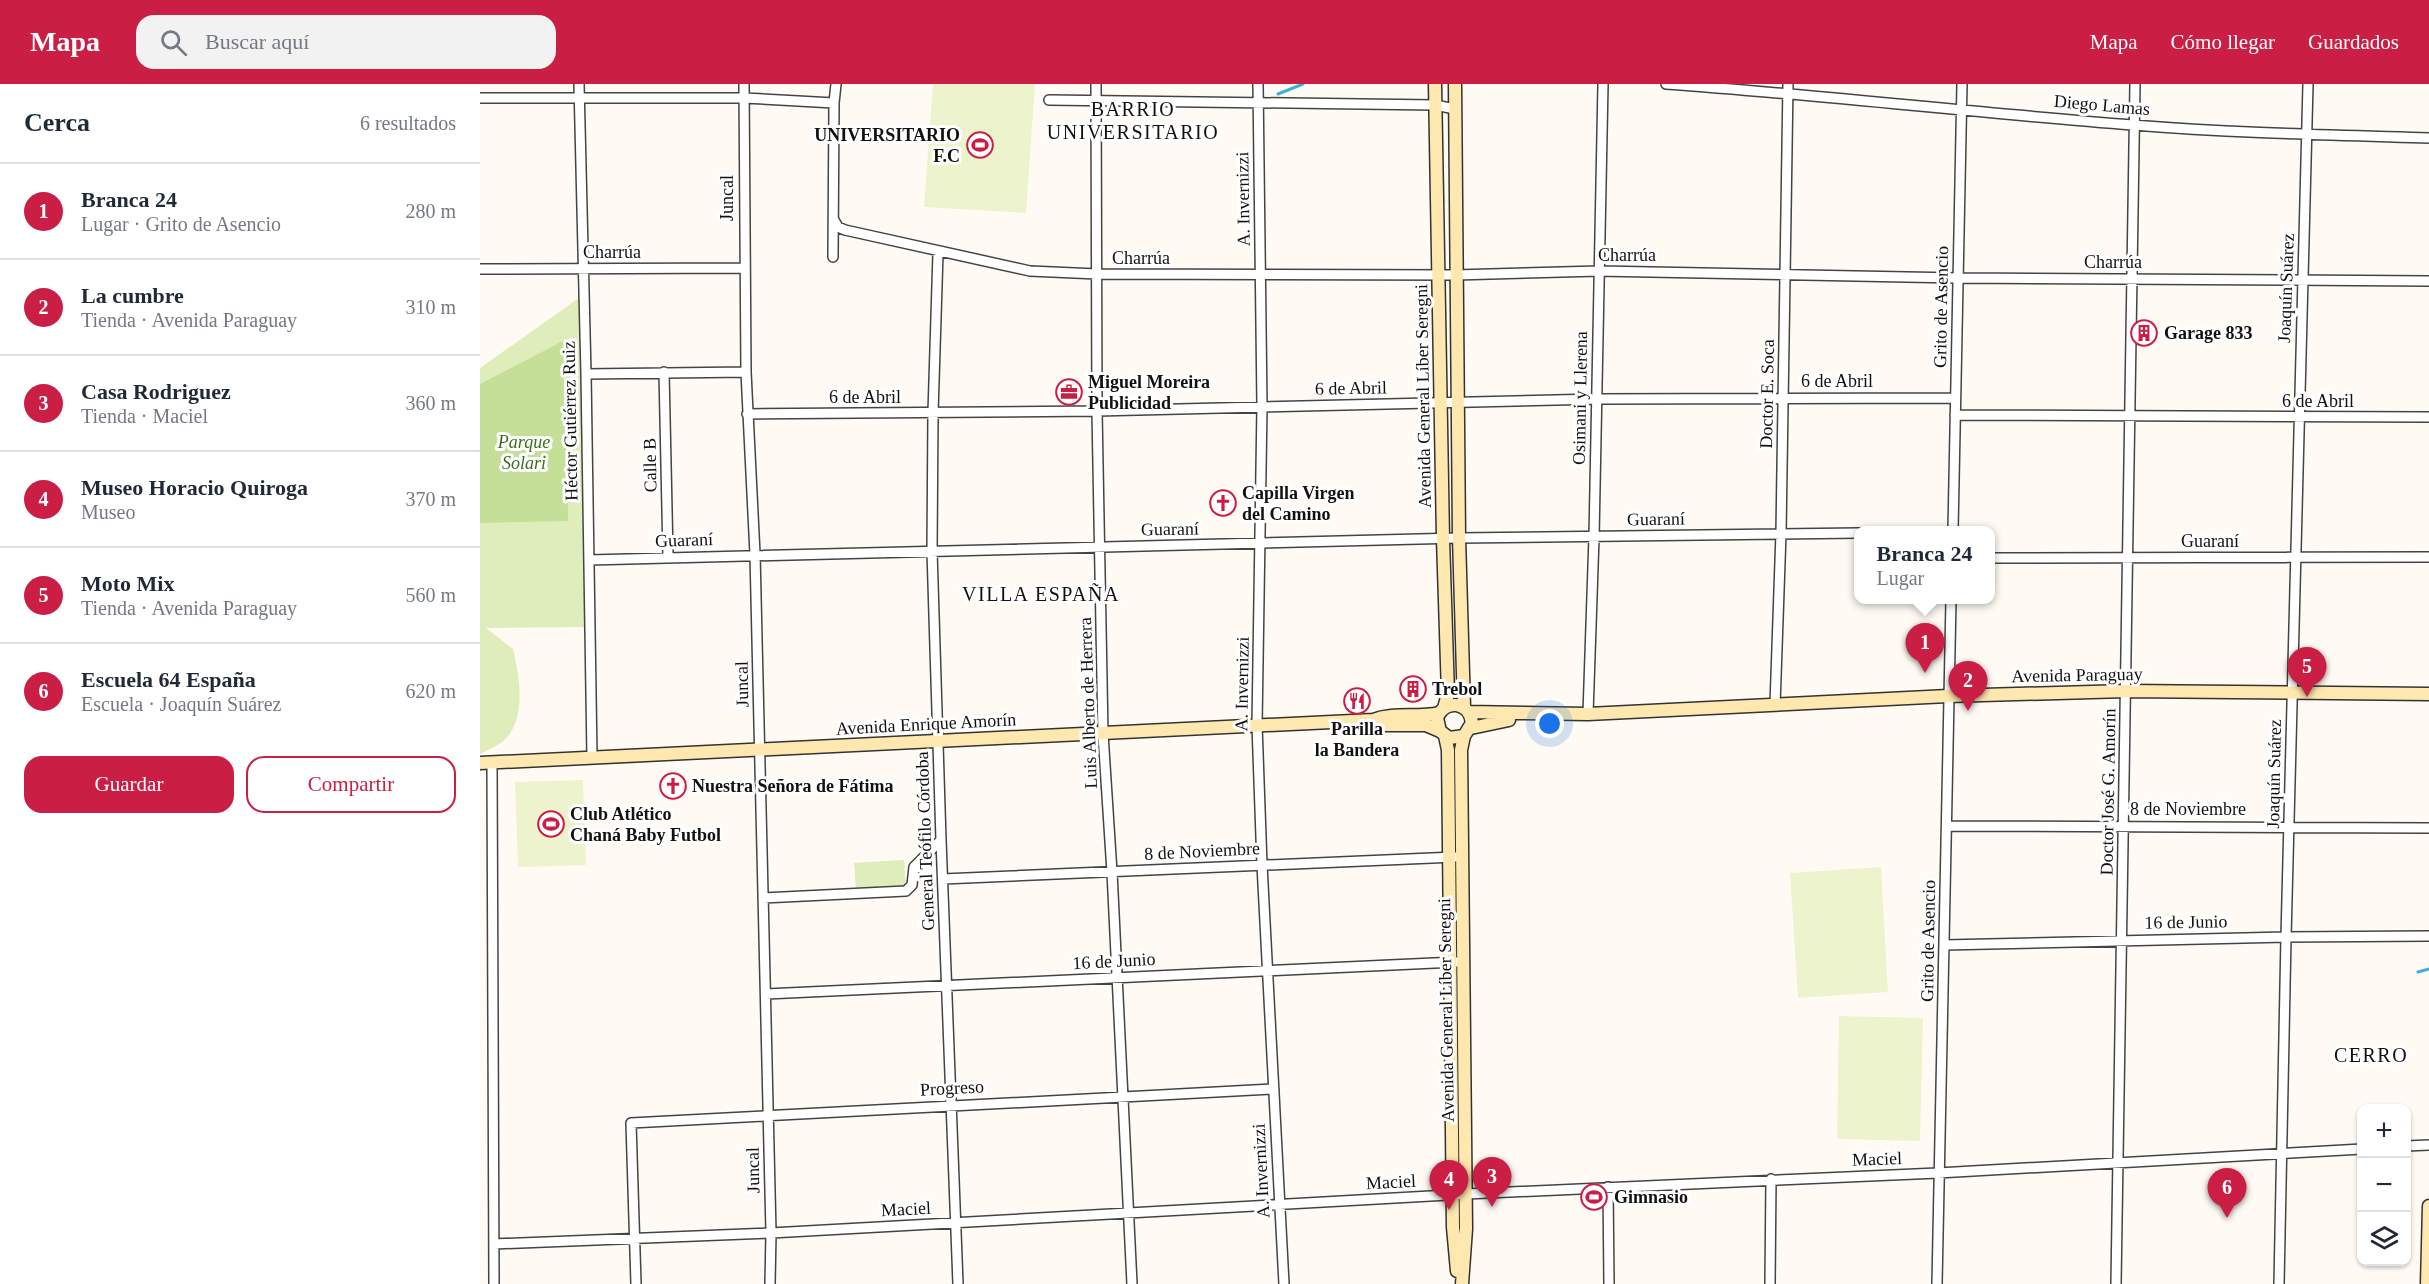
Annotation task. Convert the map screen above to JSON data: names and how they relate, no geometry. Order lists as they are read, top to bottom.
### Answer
{
  "streets": {
    "street": [
      "Diego Lamas",
      "Juncal",
      "A. Invernizzi",
      "Charrúa",
      "Joaquín Suárez",
      "Grito de Asencio",
      "6 de Abril",
      "Doctor E. Soca",
      "Avenida General Líber Seregni",
      "Osimani y Llerena",
      "Héctor Gutiérrez Ruiz",
      "Calle B",
      "Guaraní",
      "Avenida Paraguay",
      "Luis Alberto de Herrera",
      "Avenida Enrique Amorín",
      "Doctor José G. Amorín",
      "8 de Noviembre",
      "General Teófilo Córdoba",
      "16 de Junio",
      "Progreso",
      "Maciel"
    ]
  },
  "crossings": [
    ["Diego Lamas", "Joaquín Suárez"],
    ["Diego Lamas", "Grito de Asencio"],
    ["Diego Lamas", "Doctor E. Soca"],
    ["Diego Lamas", "Doctor José G. Amorín"],
    ["Juncal", "Charrúa"],
    ["Juncal", "6 de Abril"],
    ["Juncal", "Guaraní"],
    ["Juncal", "Avenida Enrique Amorín"],
    ["Juncal", "16 de Junio"],
    ["Juncal", "Progreso"],
    ["Juncal", "Maciel"],
    ["A. Invernizzi", "Charrúa"],
    ["A. Invernizzi", "6 de Abril"],
    ["A. Invernizzi", "Guaraní"],
    ["A. Invernizzi", "Avenida Enrique Amorín"],
    ["A. Invernizzi", "8 de Noviembre"],
    ["A. Invernizzi", "16 de Junio"],
    ["A. Invernizzi", "Progreso"],
    ["A. Invernizzi", "Maciel"],
    ["Charrúa", "Joaquín Suárez"],
    ["Charrúa", "Grito de Asencio"],
    ["Charrúa", "Doctor E. Soca"],
    ["Charrúa", "Avenida General Líber Seregni"],
    ["Charrúa", "Osimani y Llerena"],
    ["Charrúa", "Héctor Gutiérrez Ruiz"],
    ["Charrúa", "Luis Alberto de Herrera"],
    ["Charrúa", "Doctor José G. Amorín"],
    ["Charrúa", "General Teófilo Córdoba"],
    ["Joaquín Suárez", "6 de Abril"],
    ["Joaquín Suárez", "Guaraní"],
    ["Joaquín Suárez", "Avenida Paraguay"],
    ["Joaquín Suárez", "8 de Noviembre"],
    ["Joaquín Suárez", "16 de Junio"],
    ["Joaquín Suárez", "Maciel"],
    ["Grito de Asencio", "6 de Abril"],
    ["Grito de Asencio", "Avenida Paraguay"],
    ["Grito de Asencio", "8 de Noviembre"],
    ["Grito de Asencio", "16 de Junio"],
    ["Grito de Asencio", "Maciel"],
    ["6 de Abril", "Doctor E. Soca"],
    ["6 de Abril", "Avenida General Líber Seregni"],
    ["6 de Abril", "Osimani y Llerena"],
    ["6 de Abril", "Luis Alberto de Herrera"],
    ["6 de Abril", "Doctor José G. Amorín"],
    ["6 de Abril", "General Teófilo Córdoba"],
    ["Doctor E. Soca", "Guaraní"],
    ["Doctor E. Soca", "Avenida Paraguay"],
    ["Avenida General Líber Seregni", "Guaraní"],
    ["Avenida General Líber Seregni", "Avenida Paraguay"],
    ["Avenida General Líber Seregni", "Avenida Enrique Amorín"],
    ["Avenida General Líber Seregni", "8 de Noviembre"],
    ["Avenida General Líber Seregni", "16 de Junio"],
    ["Avenida General Líber Seregni", "Maciel"],
    ["Osimani y Llerena", "Guaraní"],
    ["Osimani y Llerena", "Avenida Paraguay"],
    ["Héctor Gutiérrez Ruiz", "Guaraní"],
    ["Héctor Gutiérrez Ruiz", "Avenida Enrique Amorín"],
    ["Calle B", "Guaraní"],
    ["Guaraní", "Luis Alberto de Herrera"],
    ["Guaraní", "Doctor José G. Amorín"],
    ["Guaraní", "General Teófilo Córdoba"],
    ["Avenida Paraguay", "Avenida Enrique Amorín"],
    ["Avenida Paraguay", "Doctor José G. Amorín"],
    ["Luis Alberto de Herrera", "Avenida Enrique Amorín"],
    ["Luis Alberto de Herrera", "8 de Noviembre"],
    ["Luis Alberto de Herrera", "16 de Junio"],
    ["Luis Alberto de Herrera", "Progreso"],
    ["Luis Alberto de Herrera", "Maciel"],
    ["Avenida Enrique Amorín", "General Teófilo Córdoba"],
    ["Doctor José G. Amorín", "8 de Noviembre"],
    ["Doctor José G. Amorín", "16 de Junio"],
    ["Doctor José G. Amorín", "Maciel"],
    ["8 de Noviembre", "General Teófilo Córdoba"],
    ["General Teófilo Córdoba", "16 de Junio"],
    ["General Teófilo Córdoba", "Progreso"],
    ["General Teófilo Córdoba", "Maciel"],
    ["Progreso", "Maciel"]
  ],
  "districts": ["BARRIO UNIVERSITARIO", "VILLA ESPAÑA", "CERRO"],
  "parks": ["Parque Solari"],
  "places": {
    "sports": ["UNIVERSITARIO F.C", "Club Atlético Chaná Baby Futbol", "Gimnasio"],
    "building": ["Garage 833", "Trebol"],
    "office": ["Miguel Moreira Publicidad"],
    "church": ["Capilla Virgen del Camino", "Nuestra Señora de Fátima"],
    "restaurant": ["Parilla la Bandera"]
  },
  "page": {
    "header": "Mapa",
    "search": "Buscar aquí",
    "nav": ["Mapa", "Cómo llegar", "Guardados"],
    "heading": ["Cerca", "6 resultados"],
    "list": [
      {
        "mark": "1",
        "name": "Branca 24",
        "note": "Lugar · Grito de Asencio",
        "value": "280 m"
      },
      {
        "mark": "2",
        "name": "La cumbre",
        "note": "Tienda · Avenida Paraguay",
        "value": "310 m"
      },
      {
        "mark": "3",
        "name": "Casa Rodriguez",
        "note": "Tienda · Maciel",
        "value": "360 m"
      },
      {
        "mark": "4",
        "name": "Museo Horacio Quiroga",
        "note": "Museo",
        "value": "370 m"
      },
      {
        "mark": "5",
        "name": "Moto Mix",
        "note": "Tienda · Avenida Paraguay",
        "value": "560 m"
      },
      {
        "mark": "6",
        "name": "Escuela 64 España",
        "note": "Escuela · Joaquín Suárez",
        "value": "620 m"
      }
    ],
    "popup": ["Branca 24", "Lugar"],
    "pins": [
      "1",
      "5",
      "2",
      "3",
      "4",
      "6"
    ],
    "buttons": ["Guardar", "Compartir"],
    "map_buttons": ["+", "−"]
  }
}
